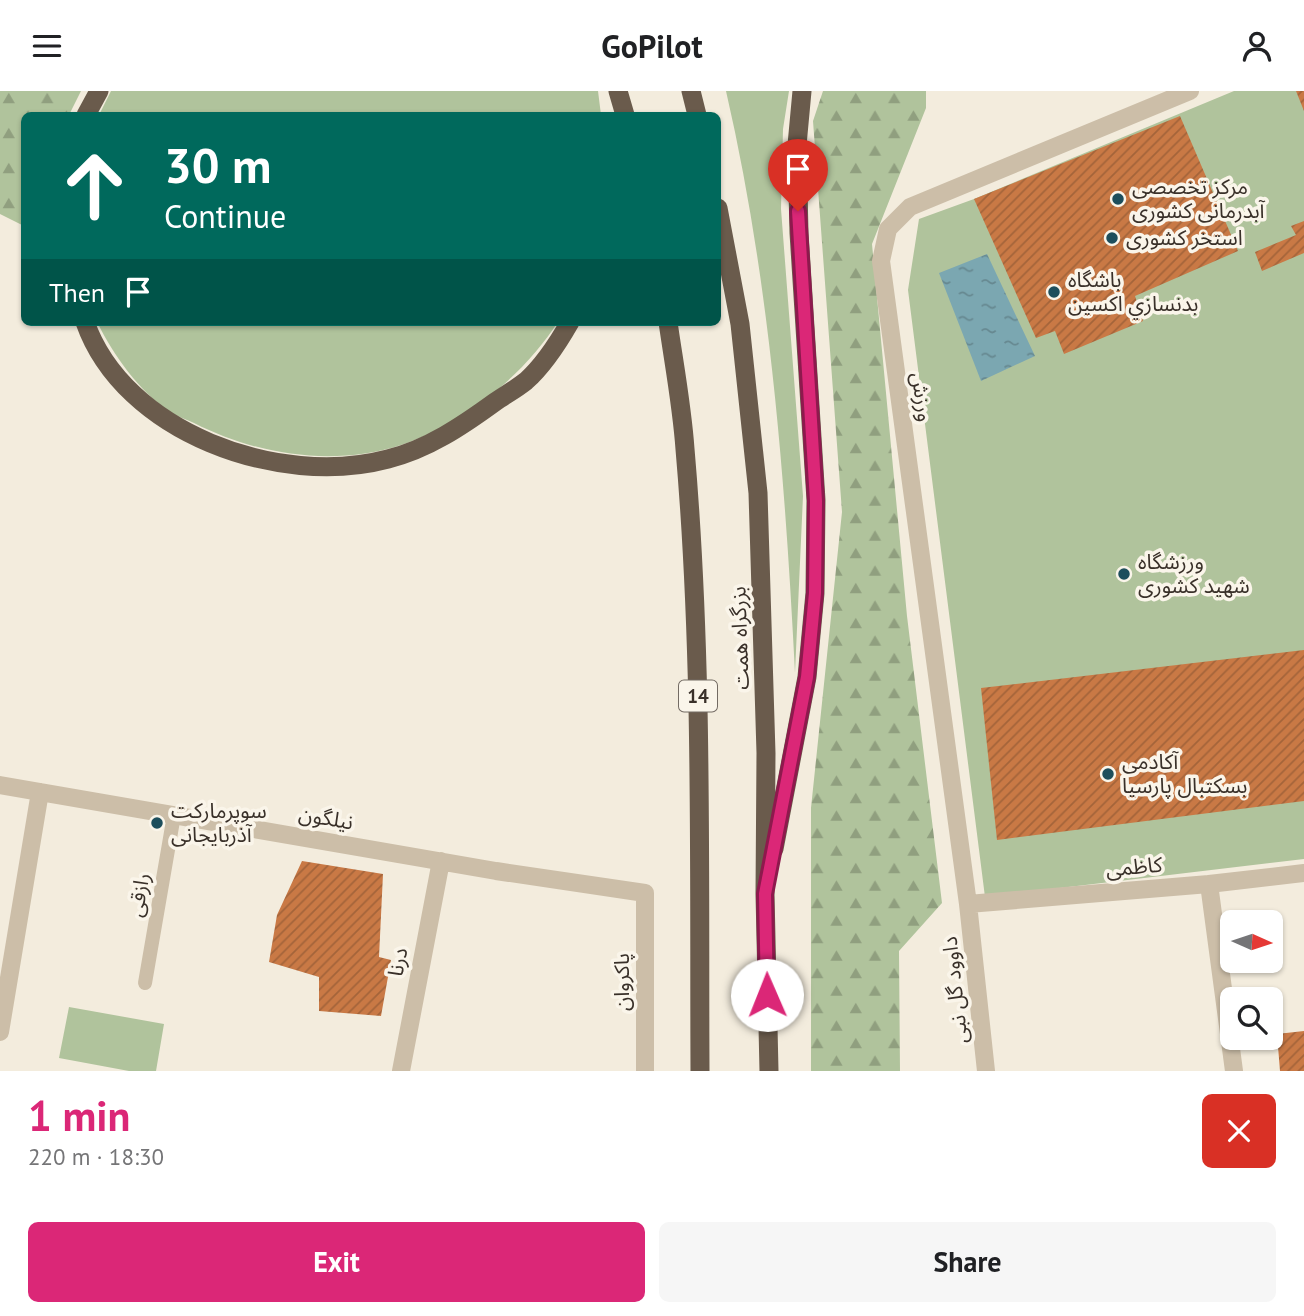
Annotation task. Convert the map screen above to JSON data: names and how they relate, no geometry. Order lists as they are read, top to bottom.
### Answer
{
  "streets": {
    "highway": ["بزرگراه همت", "14"],
    "street": [
      "ورزش",
      "نیلگون",
      "کاظمی",
      "درنا",
      "پاکروان",
      "داوود گل نبی"
    ],
    "lane": ["رازقی"]
  },
  "crossings": [
    ["ورزش", "کاظمی"],
    ["ورزش", "داوود گل نبی"],
    ["نیلگون", "رازقی"],
    ["نیلگون", "درنا"],
    ["نیلگون", "پاکروان"],
    ["کاظمی", "داوود گل نبی"]
  ],
  "places": [
    "مرکز تخصصی آبدرمانی کشوری",
    "استخر کشوری",
    "باشگاه بدنسازي اكسين",
    "ورزشگاه شهید کشوری",
    "آکادمی بسکتبال پارسیا",
    "سوپرمارکت آذربایجانی"
  ],
  "north": "right",
  "page": {
    "header": "GoPilot",
    "turn": ["30 m", "Continue"],
    "then": "Then",
    "heading": ["1 min", "220 m · 18:30"],
    "buttons": ["Exit", "Share"]
  }
}
